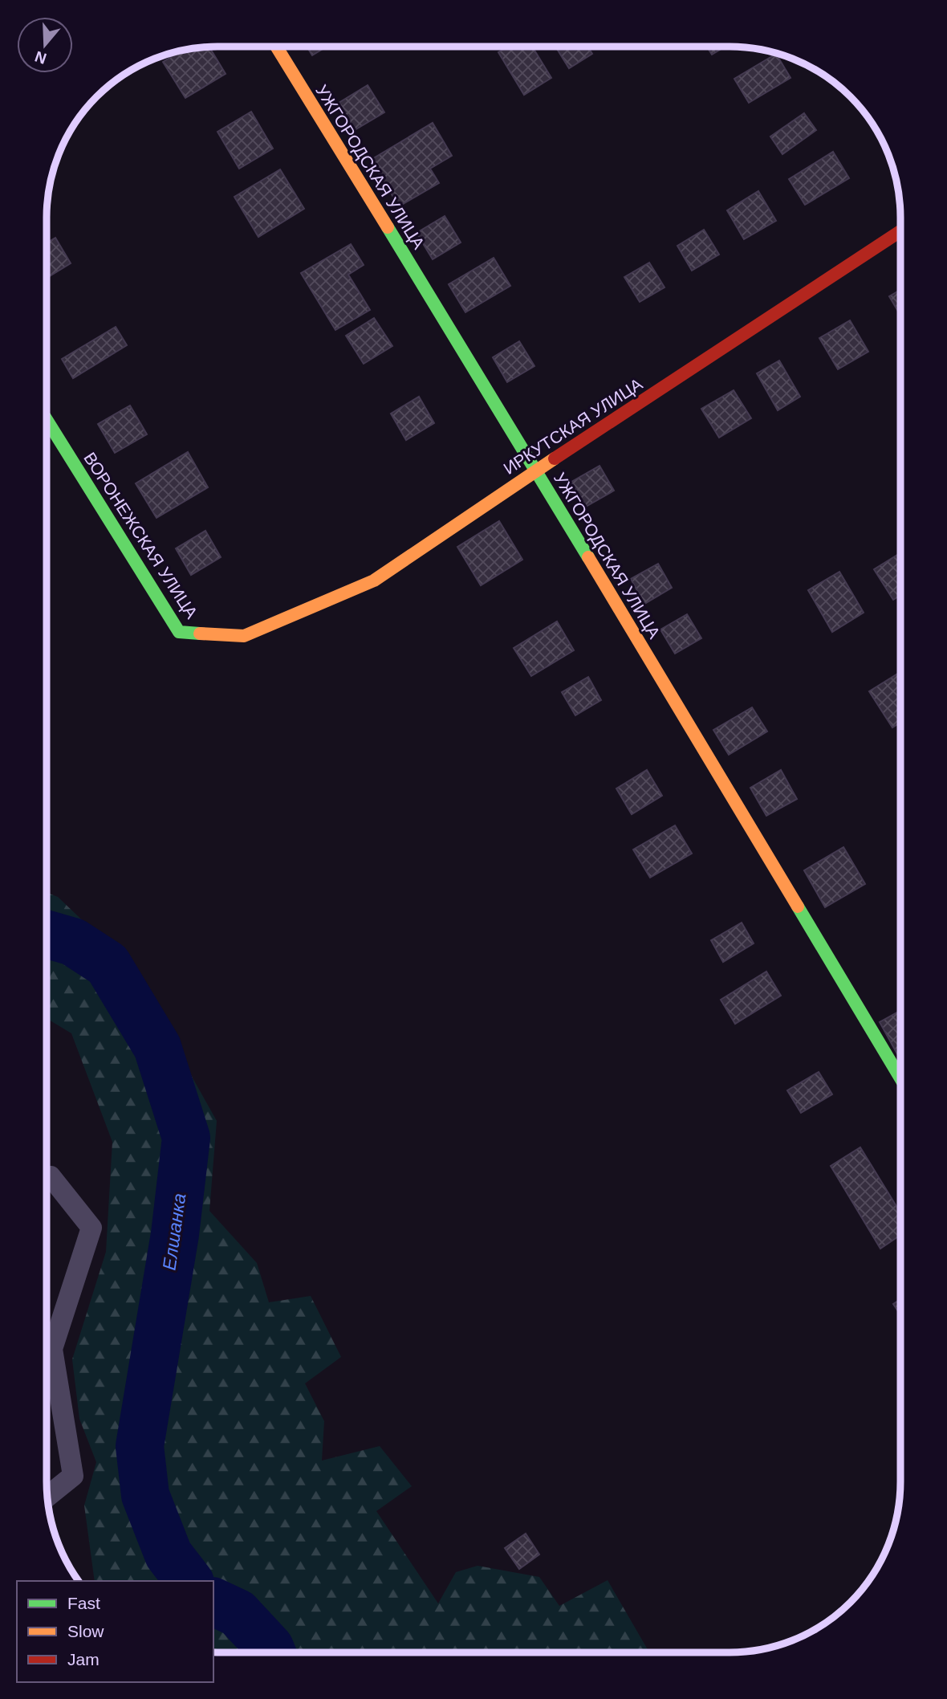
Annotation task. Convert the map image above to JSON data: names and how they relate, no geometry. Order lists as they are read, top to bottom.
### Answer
{
  "streets": {
    "street": ["УЖГОРОДСКАЯ УЛИЦА", "ИРКУТСКАЯ УЛИЦА", "ВОРОНЕЖСКАЯ УЛИЦА"]
  },
  "crossings": [
    ["УЖГОРОДСКАЯ УЛИЦА", "ИРКУТСКАЯ УЛИЦА"],
    ["ИРКУТСКАЯ УЛИЦА", "ВОРОНЕЖСКАЯ УЛИЦА"]
  ],
  "water": ["Елшанка"],
  "legend": ["Fast", "Slow", "Jam"],
  "north": "bottom"
}
